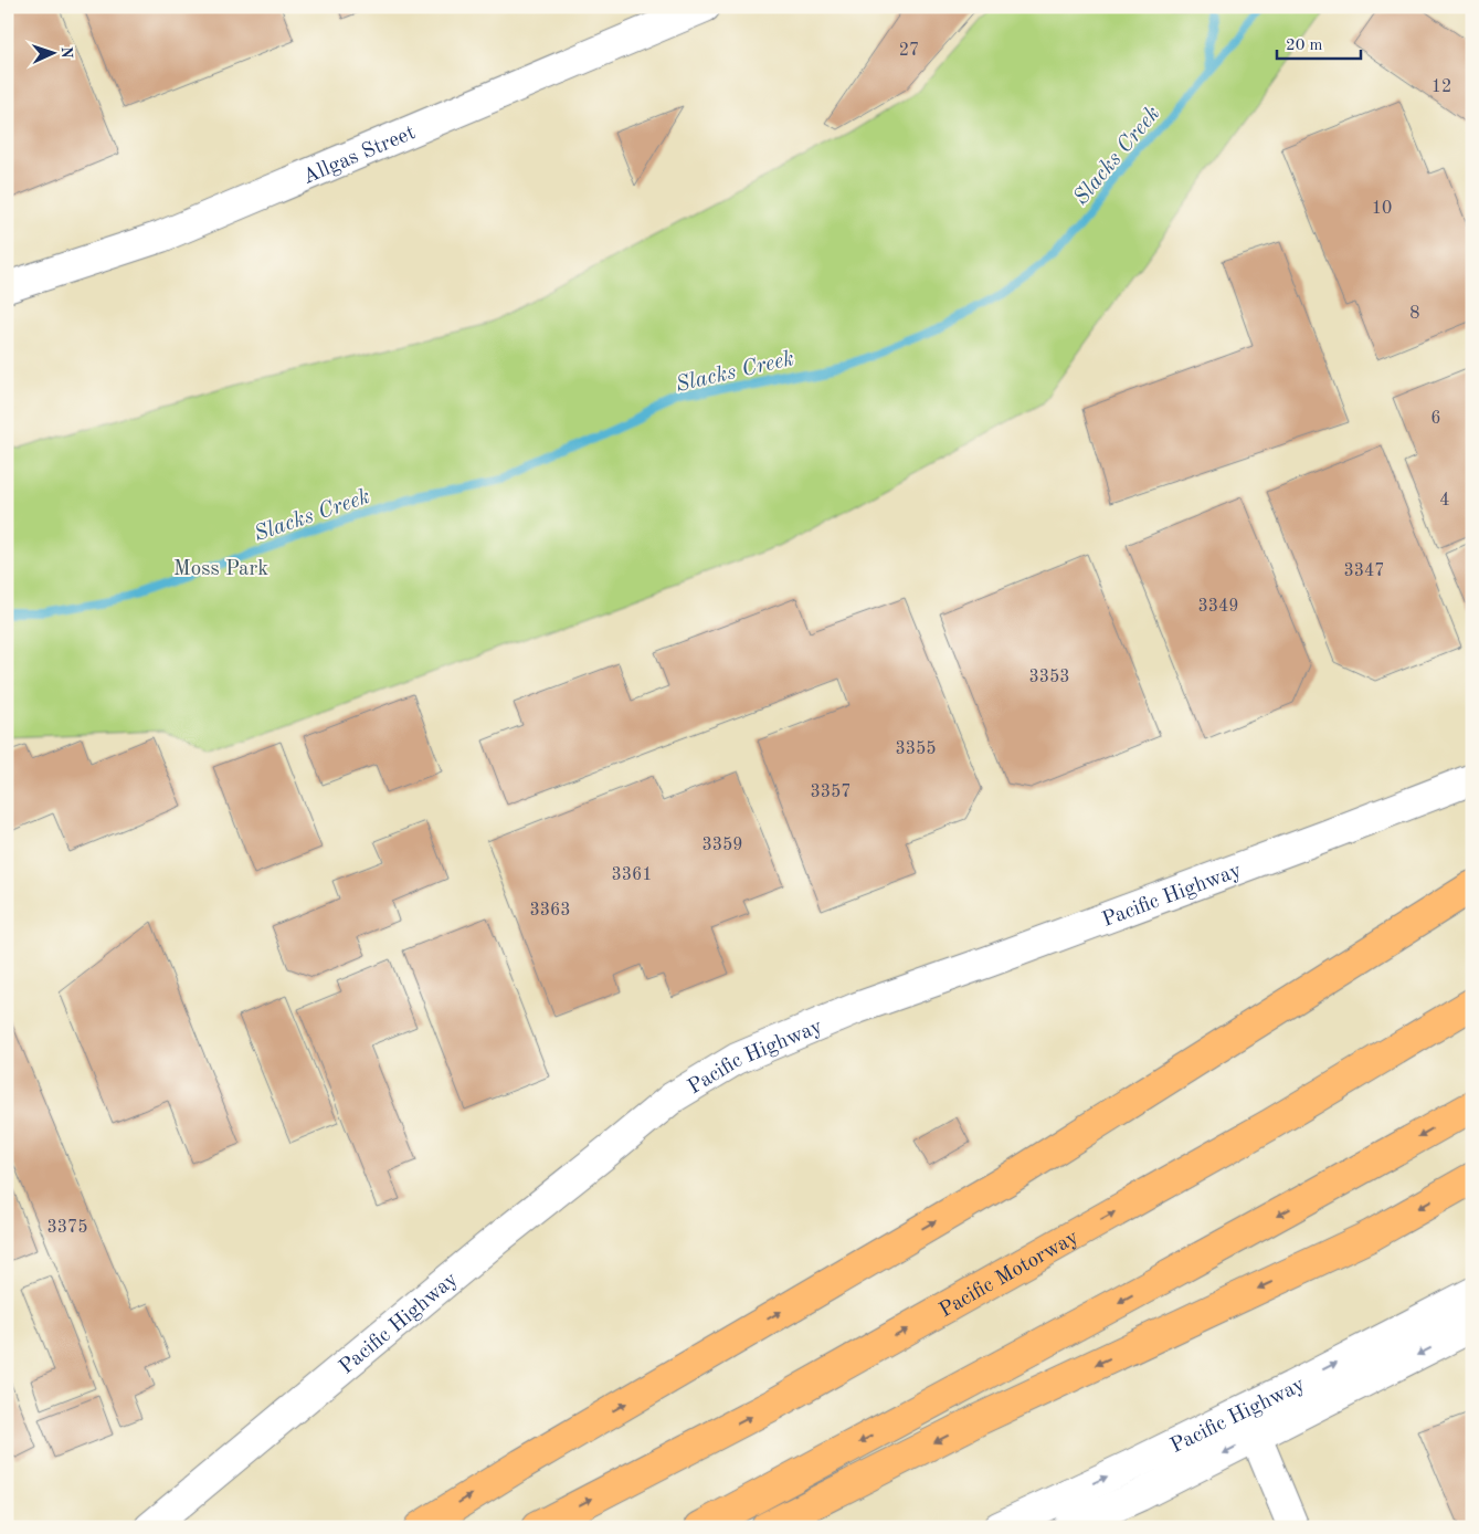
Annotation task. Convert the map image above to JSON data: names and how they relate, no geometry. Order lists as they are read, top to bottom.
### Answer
{
  "streets": {
    "highway": ["Pacific Motorway"],
    "street": ["Allgas Street", "Pacific Highway"]
  },
  "water": ["Slacks Creek"],
  "parks": ["Moss Park"],
  "house_numbers": [
    "27",
    "12",
    "10",
    "8",
    "6",
    "4",
    "3347",
    "3349",
    "3353",
    "3355",
    "3357",
    "3359",
    "3361",
    "3363",
    "3375"
  ],
  "scale_bar": "20 m",
  "north": "right"
}
